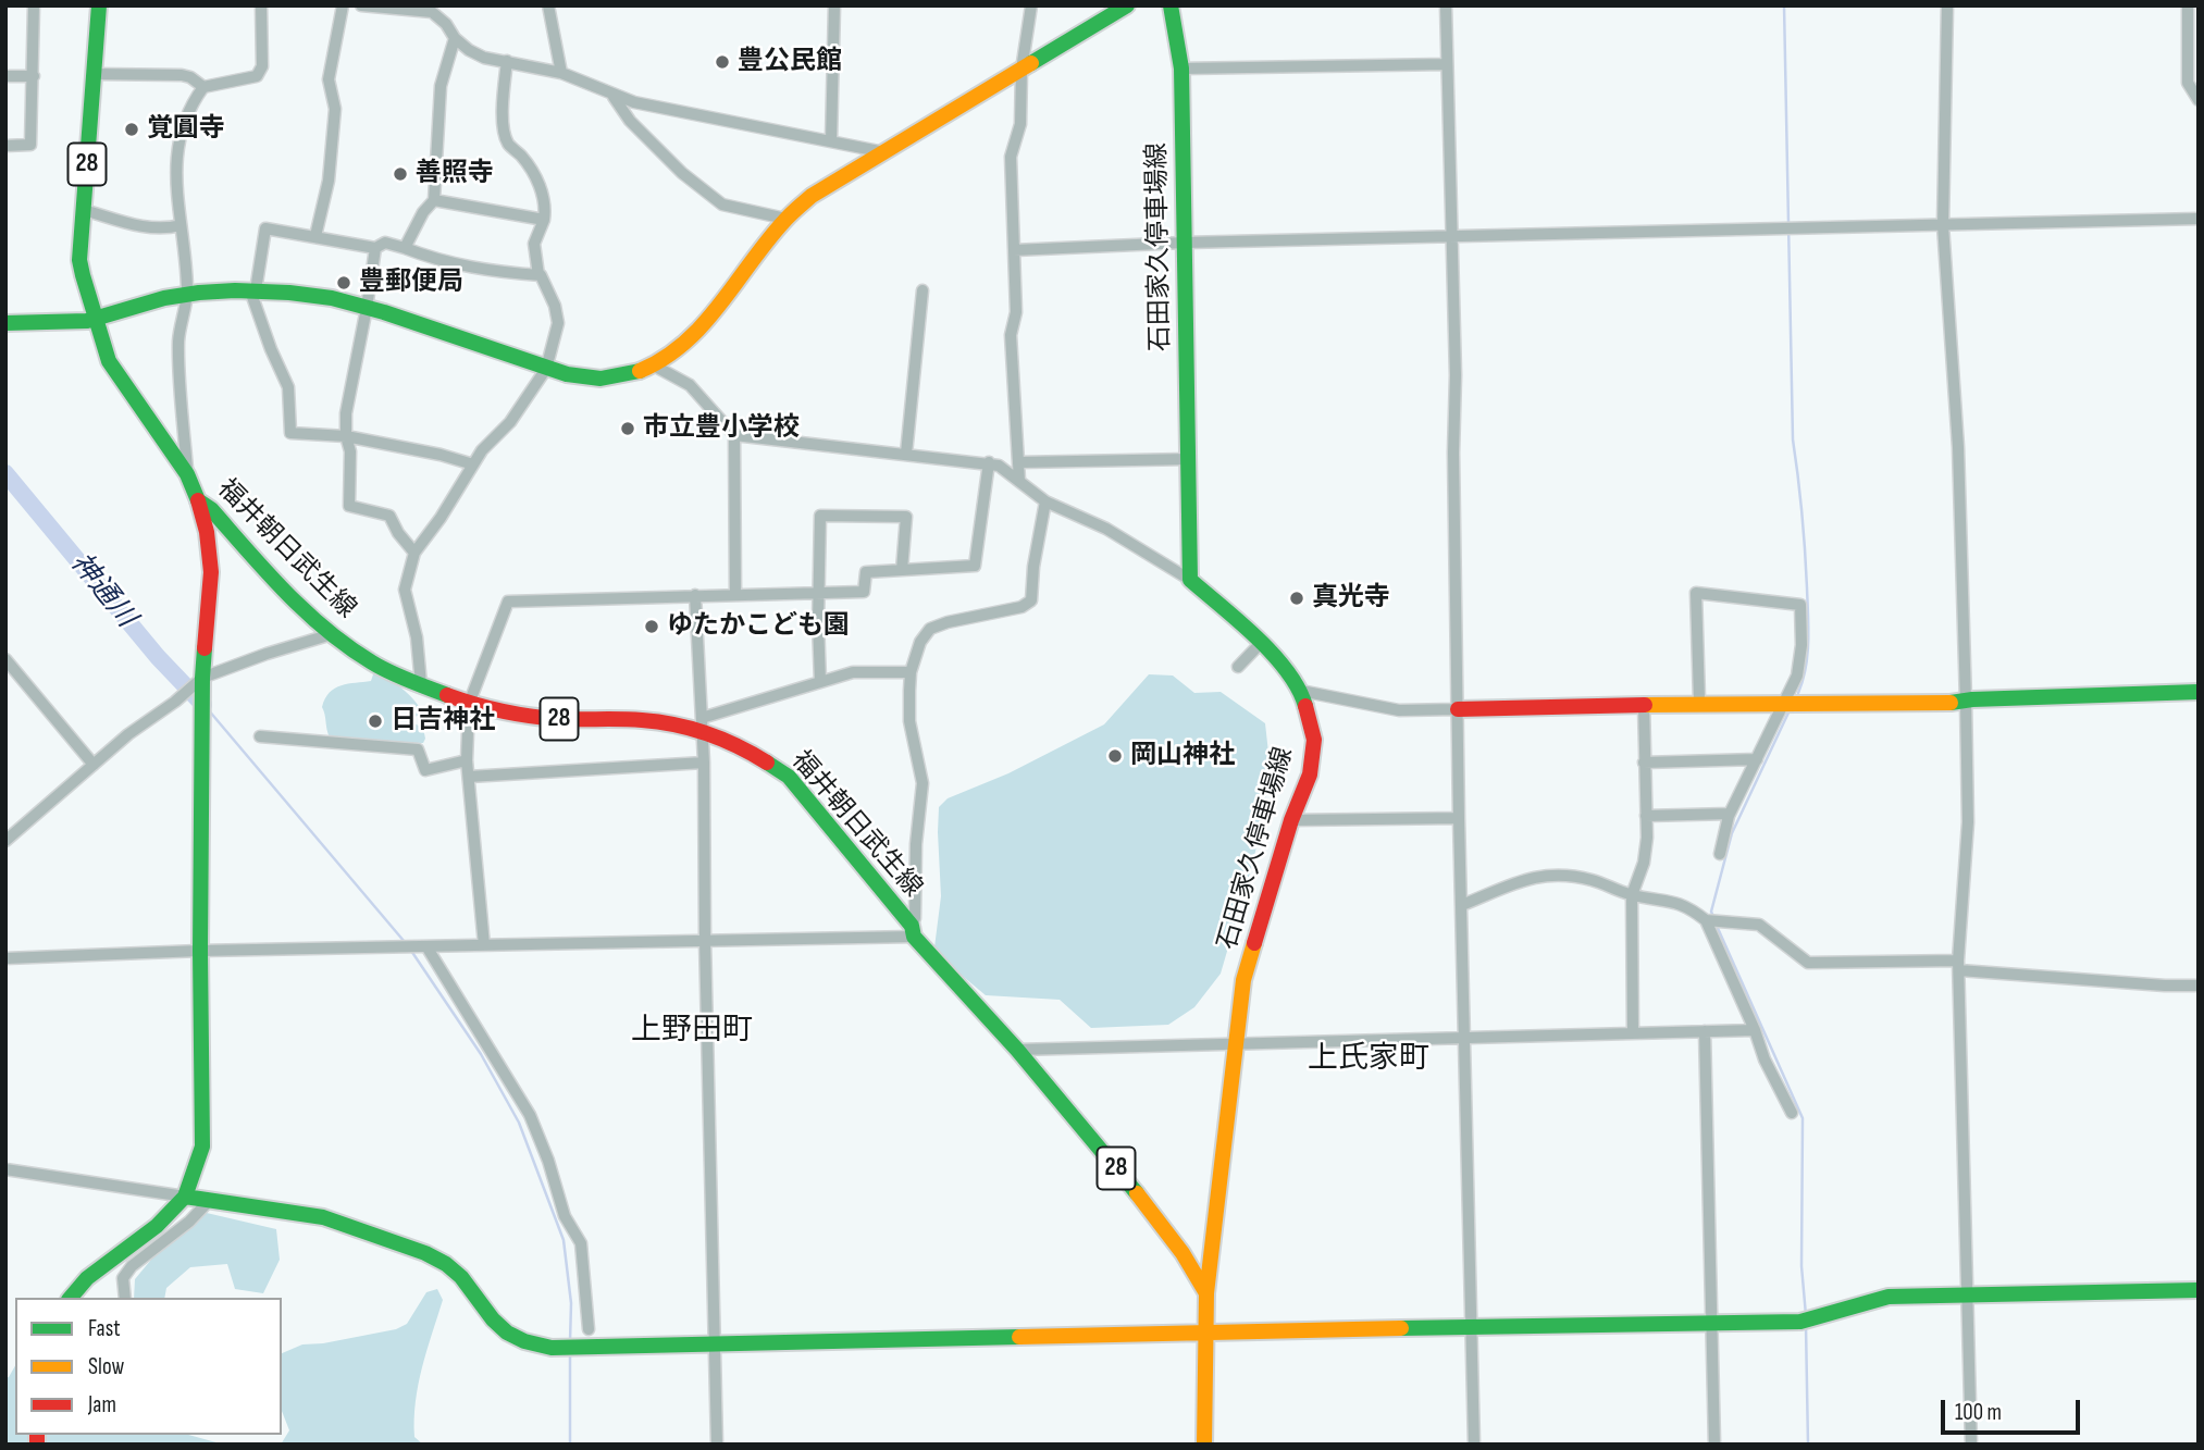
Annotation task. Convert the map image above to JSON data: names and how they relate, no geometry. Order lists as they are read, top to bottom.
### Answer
{
  "streets": {
    "street": ["28", "石田家久停車場線", "福井朝日武生線"]
  },
  "crossings": [
    ["石田家久停車場線", "福井朝日武生線"]
  ],
  "districts": ["上野田町", "上氏家町"],
  "water": ["神通川"],
  "places": [
    "豊公民館",
    "覚圓寺",
    "善照寺",
    "豊郵便局",
    "市立豊小学校",
    "真光寺",
    "ゆたかこども園",
    "日吉神社",
    "岡山神社"
  ],
  "legend": ["Fast", "Slow", "Jam"],
  "scale_bar": "100 m"
}
